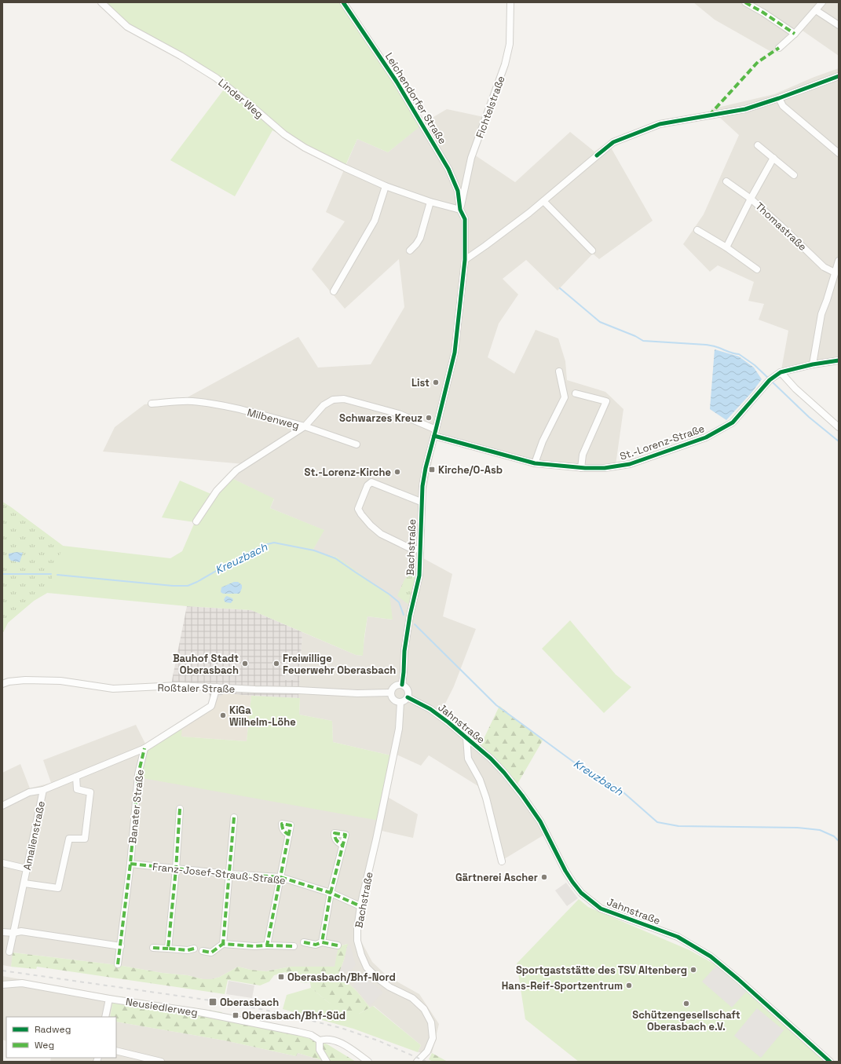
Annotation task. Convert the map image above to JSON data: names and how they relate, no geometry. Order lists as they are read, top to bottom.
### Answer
{
  "streets": {
    "street": [
      "Linder Weg",
      "Leichendorfer Straße",
      "Fichtelstraße",
      "Thomastraße",
      "Milbenweg",
      "St.-Lorenz-Straße",
      "Bachstraße",
      "Roßtaler Straße",
      "Jahnstraße",
      "Banater Straße",
      "Amalienstraße",
      "Franz-Josef-Strauß-Straße",
      "Neusiedlerweg"
    ]
  },
  "crossings": [
    ["Linder Weg", "Leichendorfer Straße"],
    ["Linder Weg", "Fichtelstraße"],
    ["Leichendorfer Straße", "Fichtelstraße"],
    ["Milbenweg", "St.-Lorenz-Straße"],
    ["Milbenweg", "Bachstraße"],
    ["St.-Lorenz-Straße", "Bachstraße"],
    ["Bachstraße", "Roßtaler Straße"],
    ["Bachstraße", "Jahnstraße"],
    ["Bachstraße", "Franz-Josef-Strauß-Straße"],
    ["Roßtaler Straße", "Jahnstraße"],
    ["Banater Straße", "Amalienstraße"],
    ["Banater Straße", "Franz-Josef-Strauß-Straße"]
  ],
  "water": ["Kreuzbach"],
  "places": {
    "other": [
      "List",
      "Schwarzes Kreuz",
      "St.-Lorenz-Kirche",
      "Bauhof Stadt Oberasbach",
      "Freiwillige Feuerwehr Oberasbach",
      "KiGa Wilhelm-Löhe",
      "Gärtnerei Ascher",
      "Sportgaststätte des TSV Altenberg",
      "Hans-Reif-Sportzentrum",
      "Schützengesellschaft Oberasbach e.V."
    ],
    "transit": [
      "Kirche/O-Asb",
      "Oberasbach/Bhf-Nord",
      "Oberasbach",
      "Oberasbach/Bhf-Süd"
    ]
  },
  "legend": ["Radweg", "Weg"]
}
